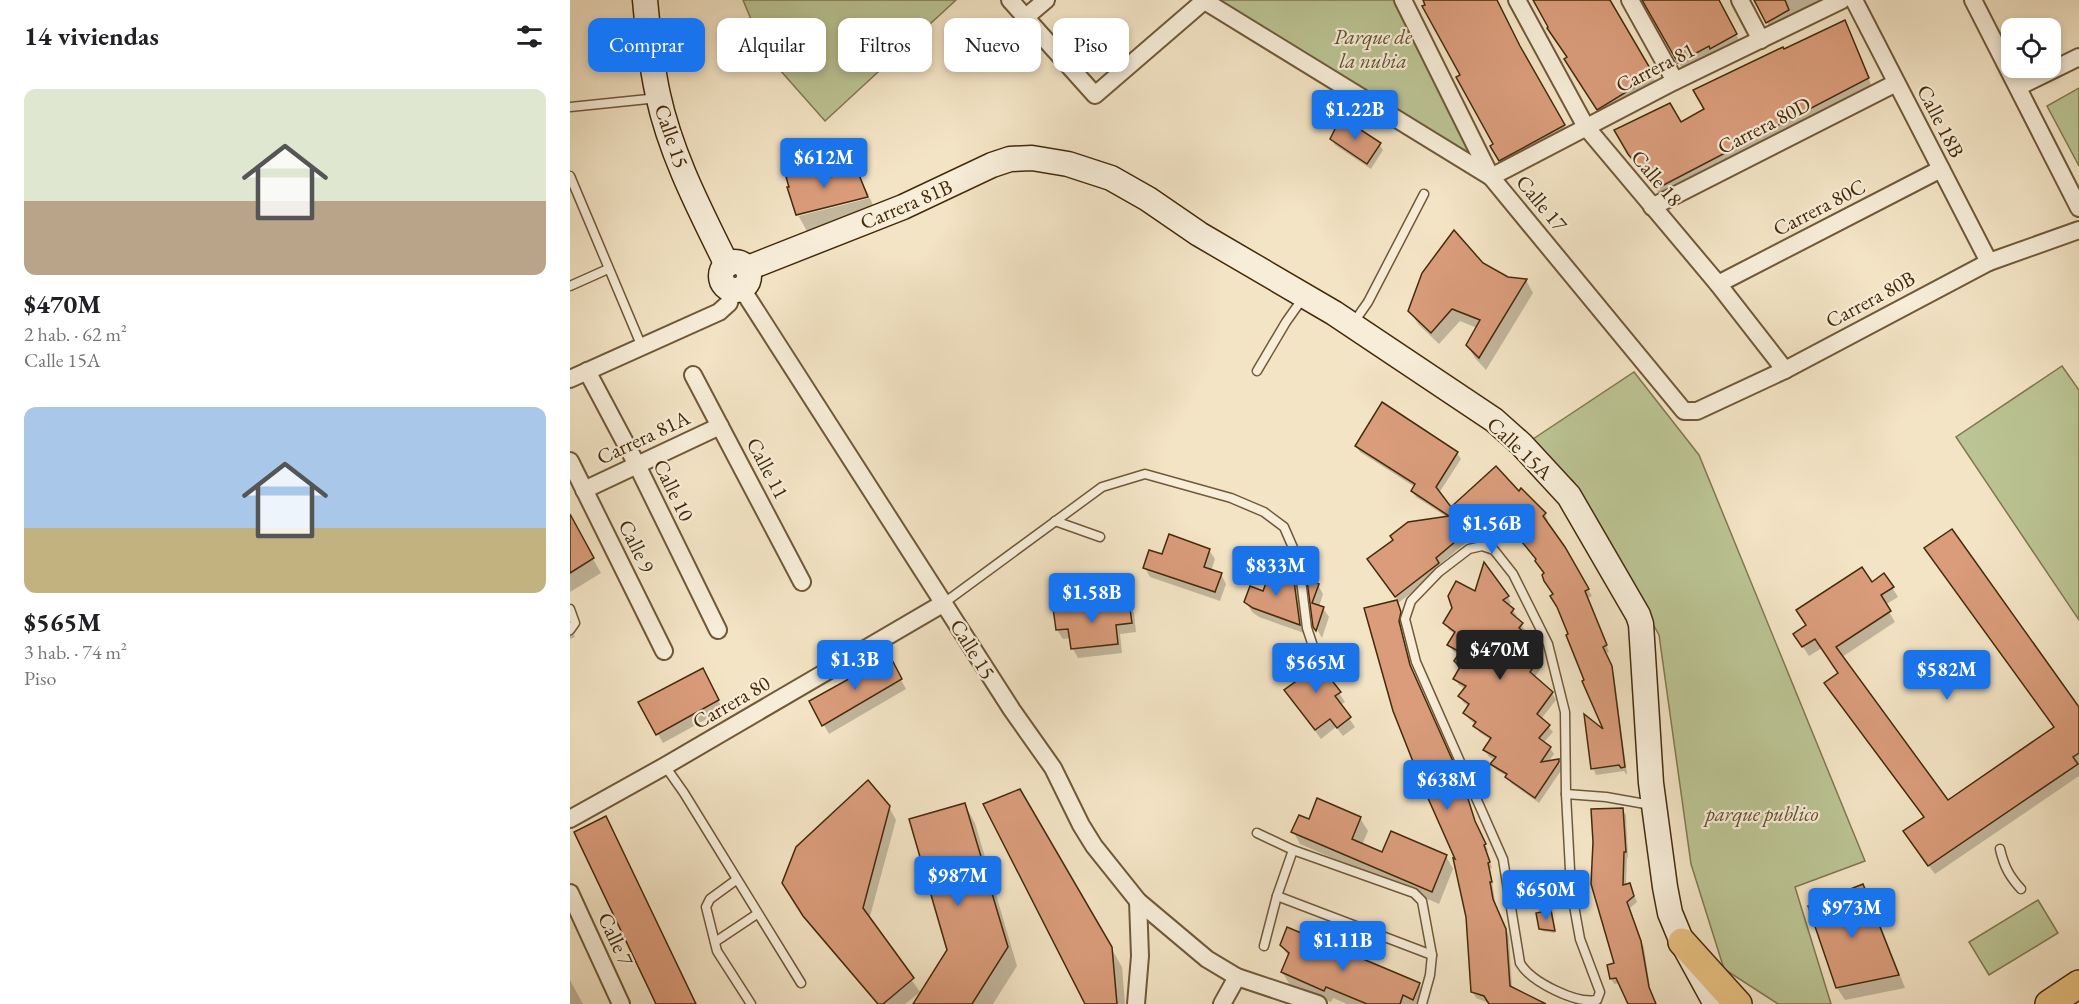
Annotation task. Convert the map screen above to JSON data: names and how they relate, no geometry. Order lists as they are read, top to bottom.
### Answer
{
  "streets": {
    "street": [
      "Carrera 81",
      "Calle 18B",
      "Carrera 80D",
      "Calle 15",
      "Calle 18",
      "Calle 17",
      "Carrera 81B",
      "Carrera 80C",
      "Carrera 80B",
      "Carrera 81A",
      "Calle 15A",
      "Calle 11",
      "Calle 10",
      "Calle 9",
      "Carrera 80",
      "Calle 7"
    ]
  },
  "crossings": [
    ["Carrera 81", "Calle 18"],
    ["Carrera 81", "Calle 17"],
    ["Calle 18B", "Carrera 80D"],
    ["Calle 18B", "Carrera 80C"],
    ["Calle 18B", "Carrera 80B"],
    ["Carrera 80D", "Calle 18"],
    ["Calle 15", "Carrera 81B"],
    ["Calle 15", "Carrera 80"],
    ["Calle 18", "Carrera 80C"],
    ["Calle 18", "Carrera 80B"],
    ["Calle 17", "Carrera 80B"],
    ["Carrera 81B", "Calle 15A"],
    ["Carrera 81A", "Calle 11"],
    ["Carrera 81A", "Calle 10"],
    ["Carrera 81A", "Calle 9"]
  ],
  "parks": ["Parque de la nubia", "parque publico"],
  "page": {
    "heading": "14 viviendas",
    "chip": [
      "Comprar",
      "Alquilar",
      "Filtros",
      "Nuevo",
      "Piso"
    ],
    "list": [
      {
        "name": "$470M",
        "note": "2 hab. · 62 m² · Calle 15A"
      },
      {
        "name": "$565M",
        "note": "3 hab. · 74 m² · Piso"
      }
    ],
    "price": [
      "$1.22B",
      "$612M",
      "$1.56B",
      "$833M",
      "$1.58B",
      "$470M",
      "$1.3B",
      "$565M",
      "$582M",
      "$638M",
      "$987M",
      "$650M",
      "$973M",
      "$1.11B"
    ]
  }
}
